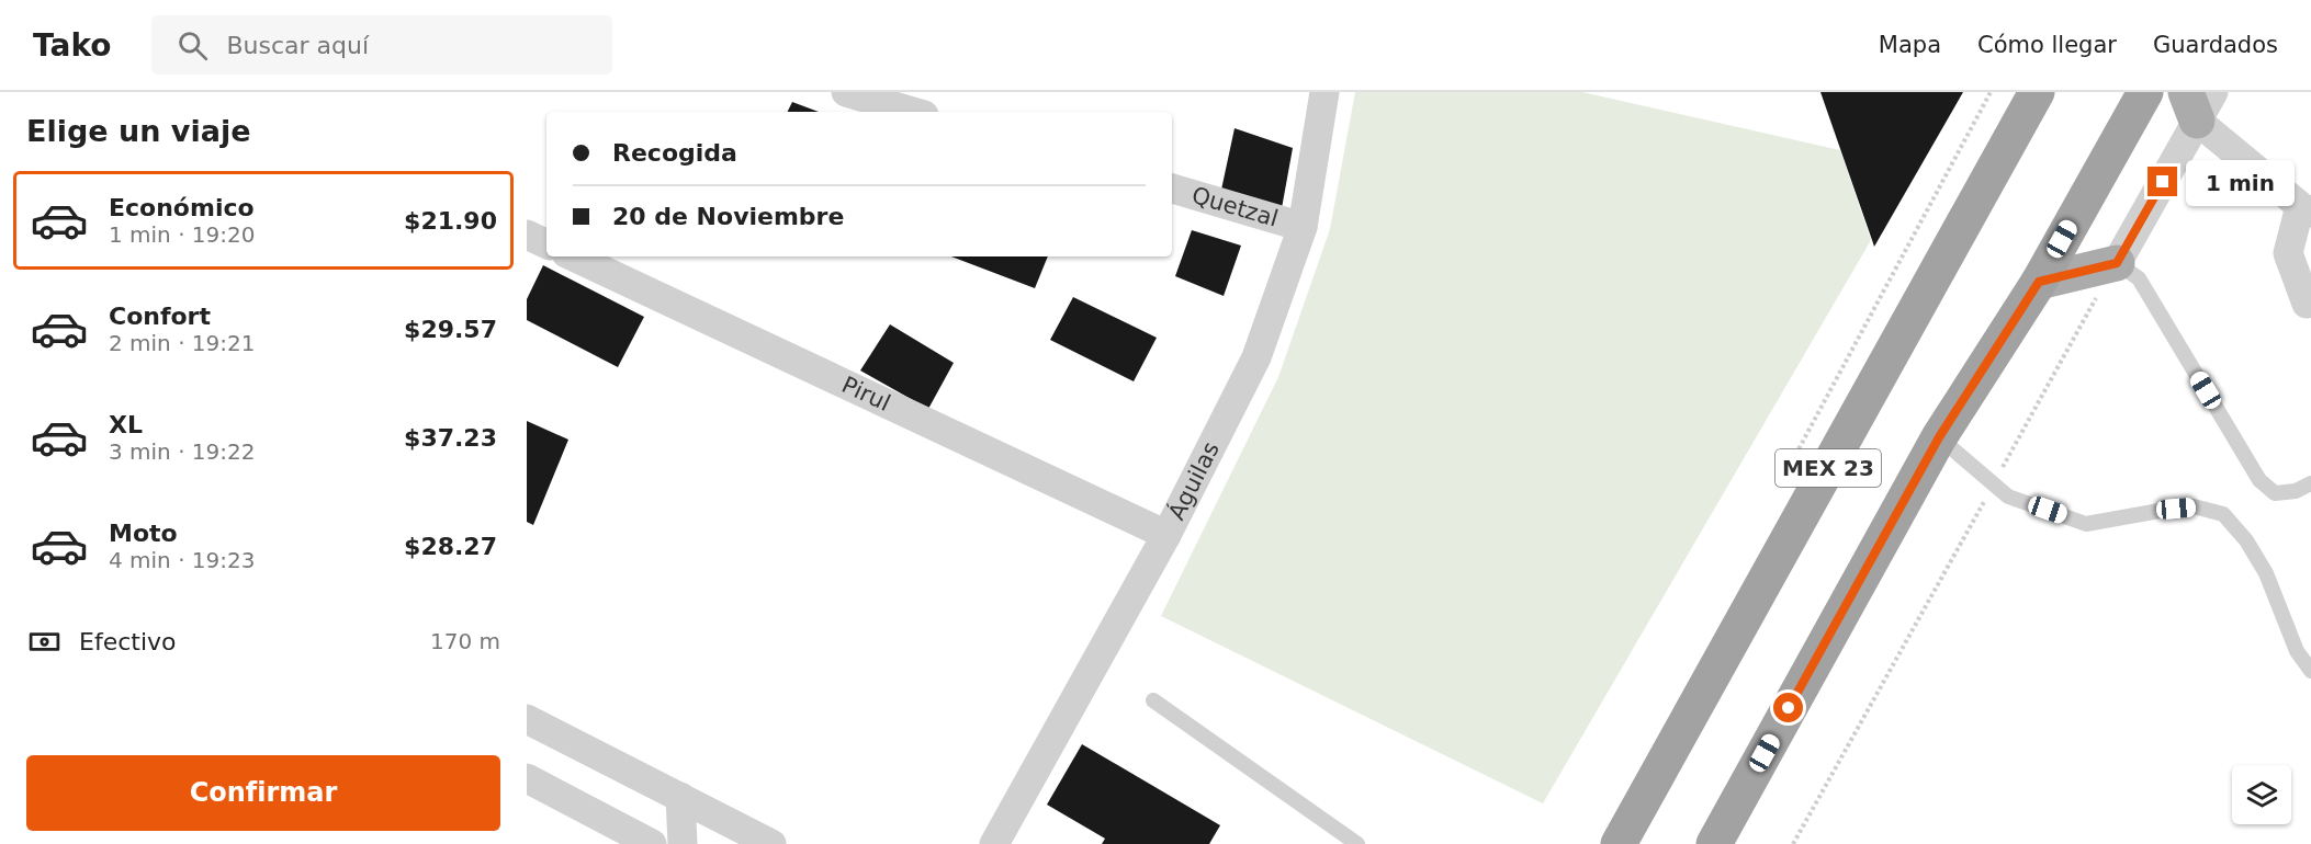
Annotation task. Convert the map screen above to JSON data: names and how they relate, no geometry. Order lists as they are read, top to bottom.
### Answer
{
  "streets": {
    "highway": ["MEX 23"],
    "street": ["Quetzal", "Pirul", "Águilas"]
  },
  "crossings": [
    ["Quetzal", "Águilas"],
    ["Pirul", "Águilas"]
  ],
  "page": {
    "header": "Tako",
    "search": "Buscar aquí",
    "nav": ["Mapa", "Cómo llegar", "Guardados"],
    "heading": "Elige un viaje",
    "banner": ["Recogida", "20 de Noviembre"],
    "bubble": "1 min",
    "list": [
      {
        "name": "Económico",
        "note": "1 min · 19:20",
        "value": "$21.90"
      },
      {
        "name": "Confort",
        "note": "2 min · 19:21",
        "value": "$29.57"
      },
      {
        "name": "XL",
        "note": "3 min · 19:22",
        "value": "$37.23"
      },
      {
        "name": "Moto",
        "note": "4 min · 19:23",
        "value": "$28.27"
      }
    ],
    "pay": ["Efectivo", "170 m"],
    "buttons": "Confirmar"
  }
}
